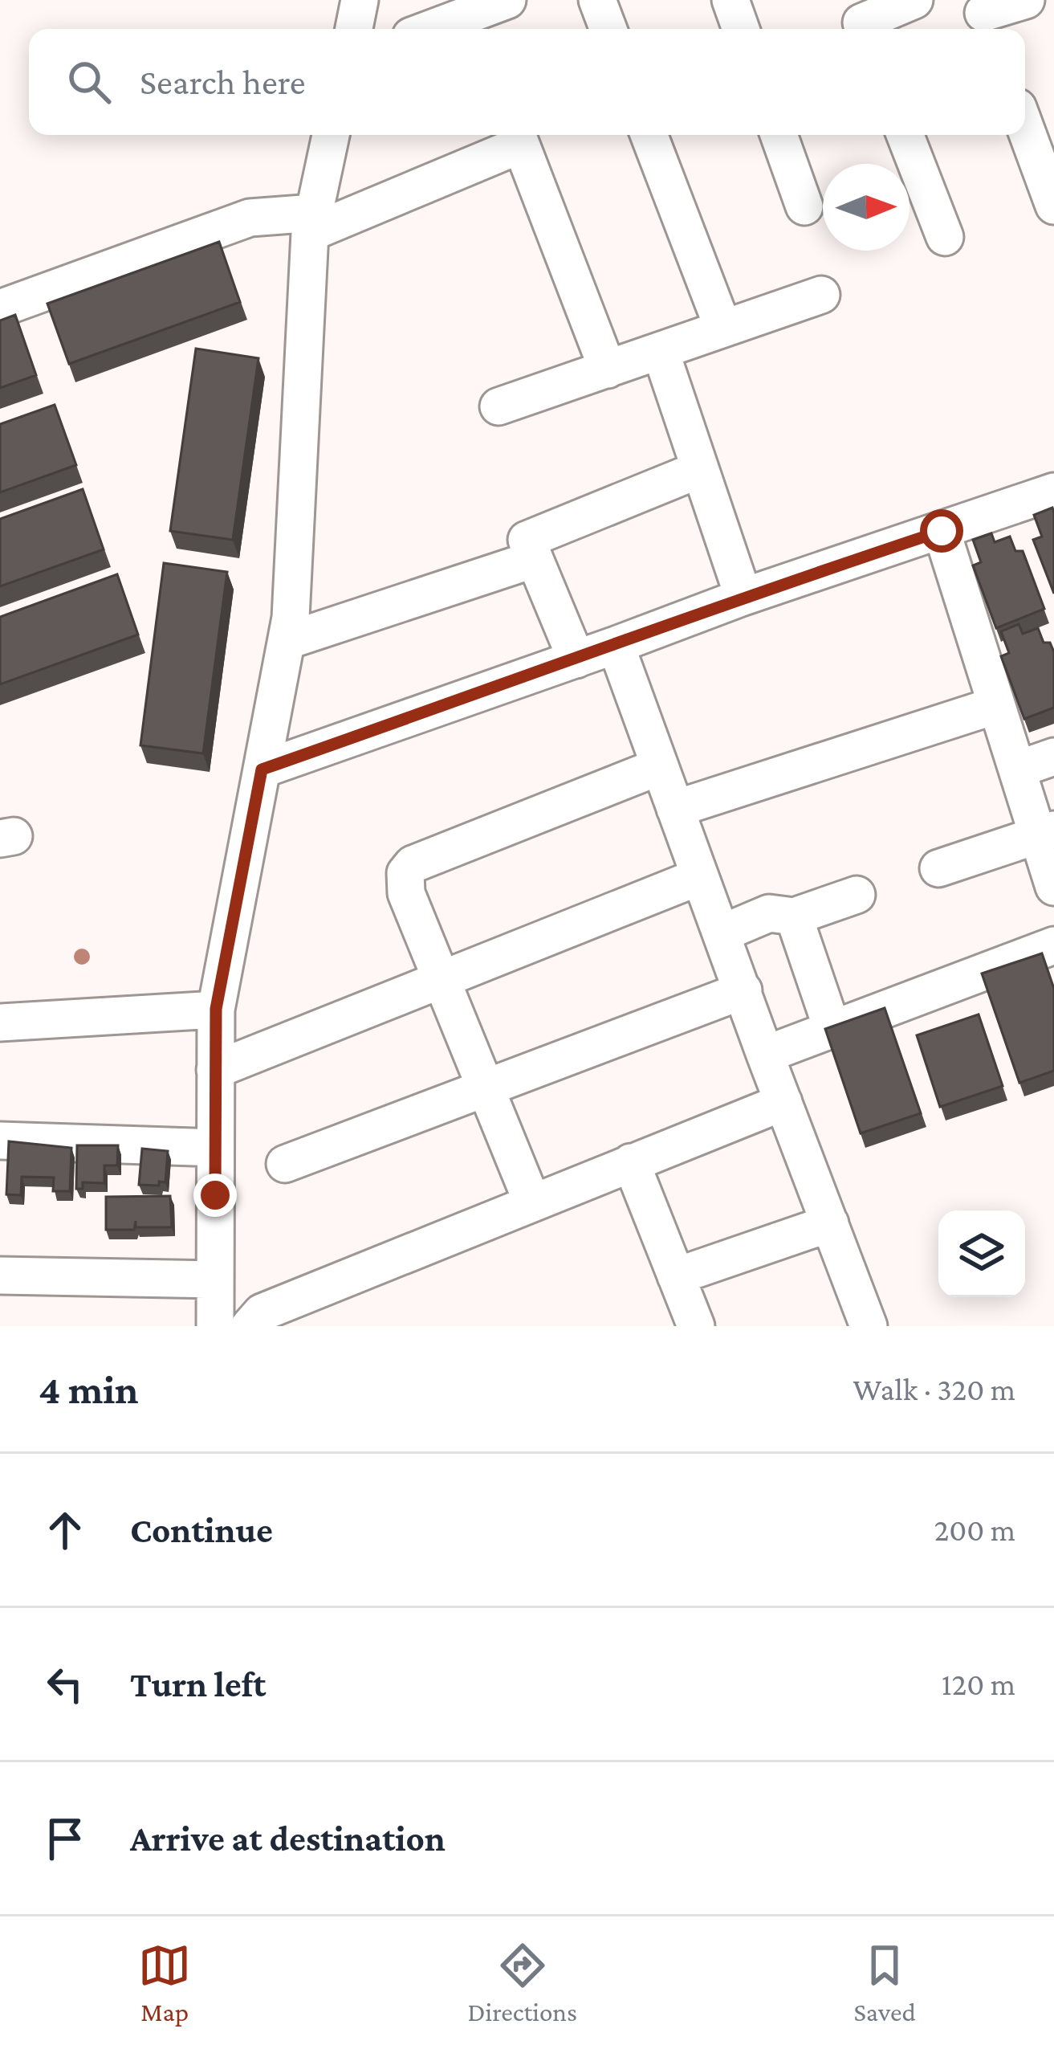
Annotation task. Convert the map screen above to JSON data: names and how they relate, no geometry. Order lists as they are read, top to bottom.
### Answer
{
  "north": "right",
  "page": {
    "search": "Search here",
    "heading": ["4 min", "Walk · 320 m"],
    "list": [
      ["Continue", "200 m"],
      ["Turn left", "120 m"],
      "Arrive at destination"
    ],
    "nav": ["Map", "Directions", "Saved"]
  }
}
